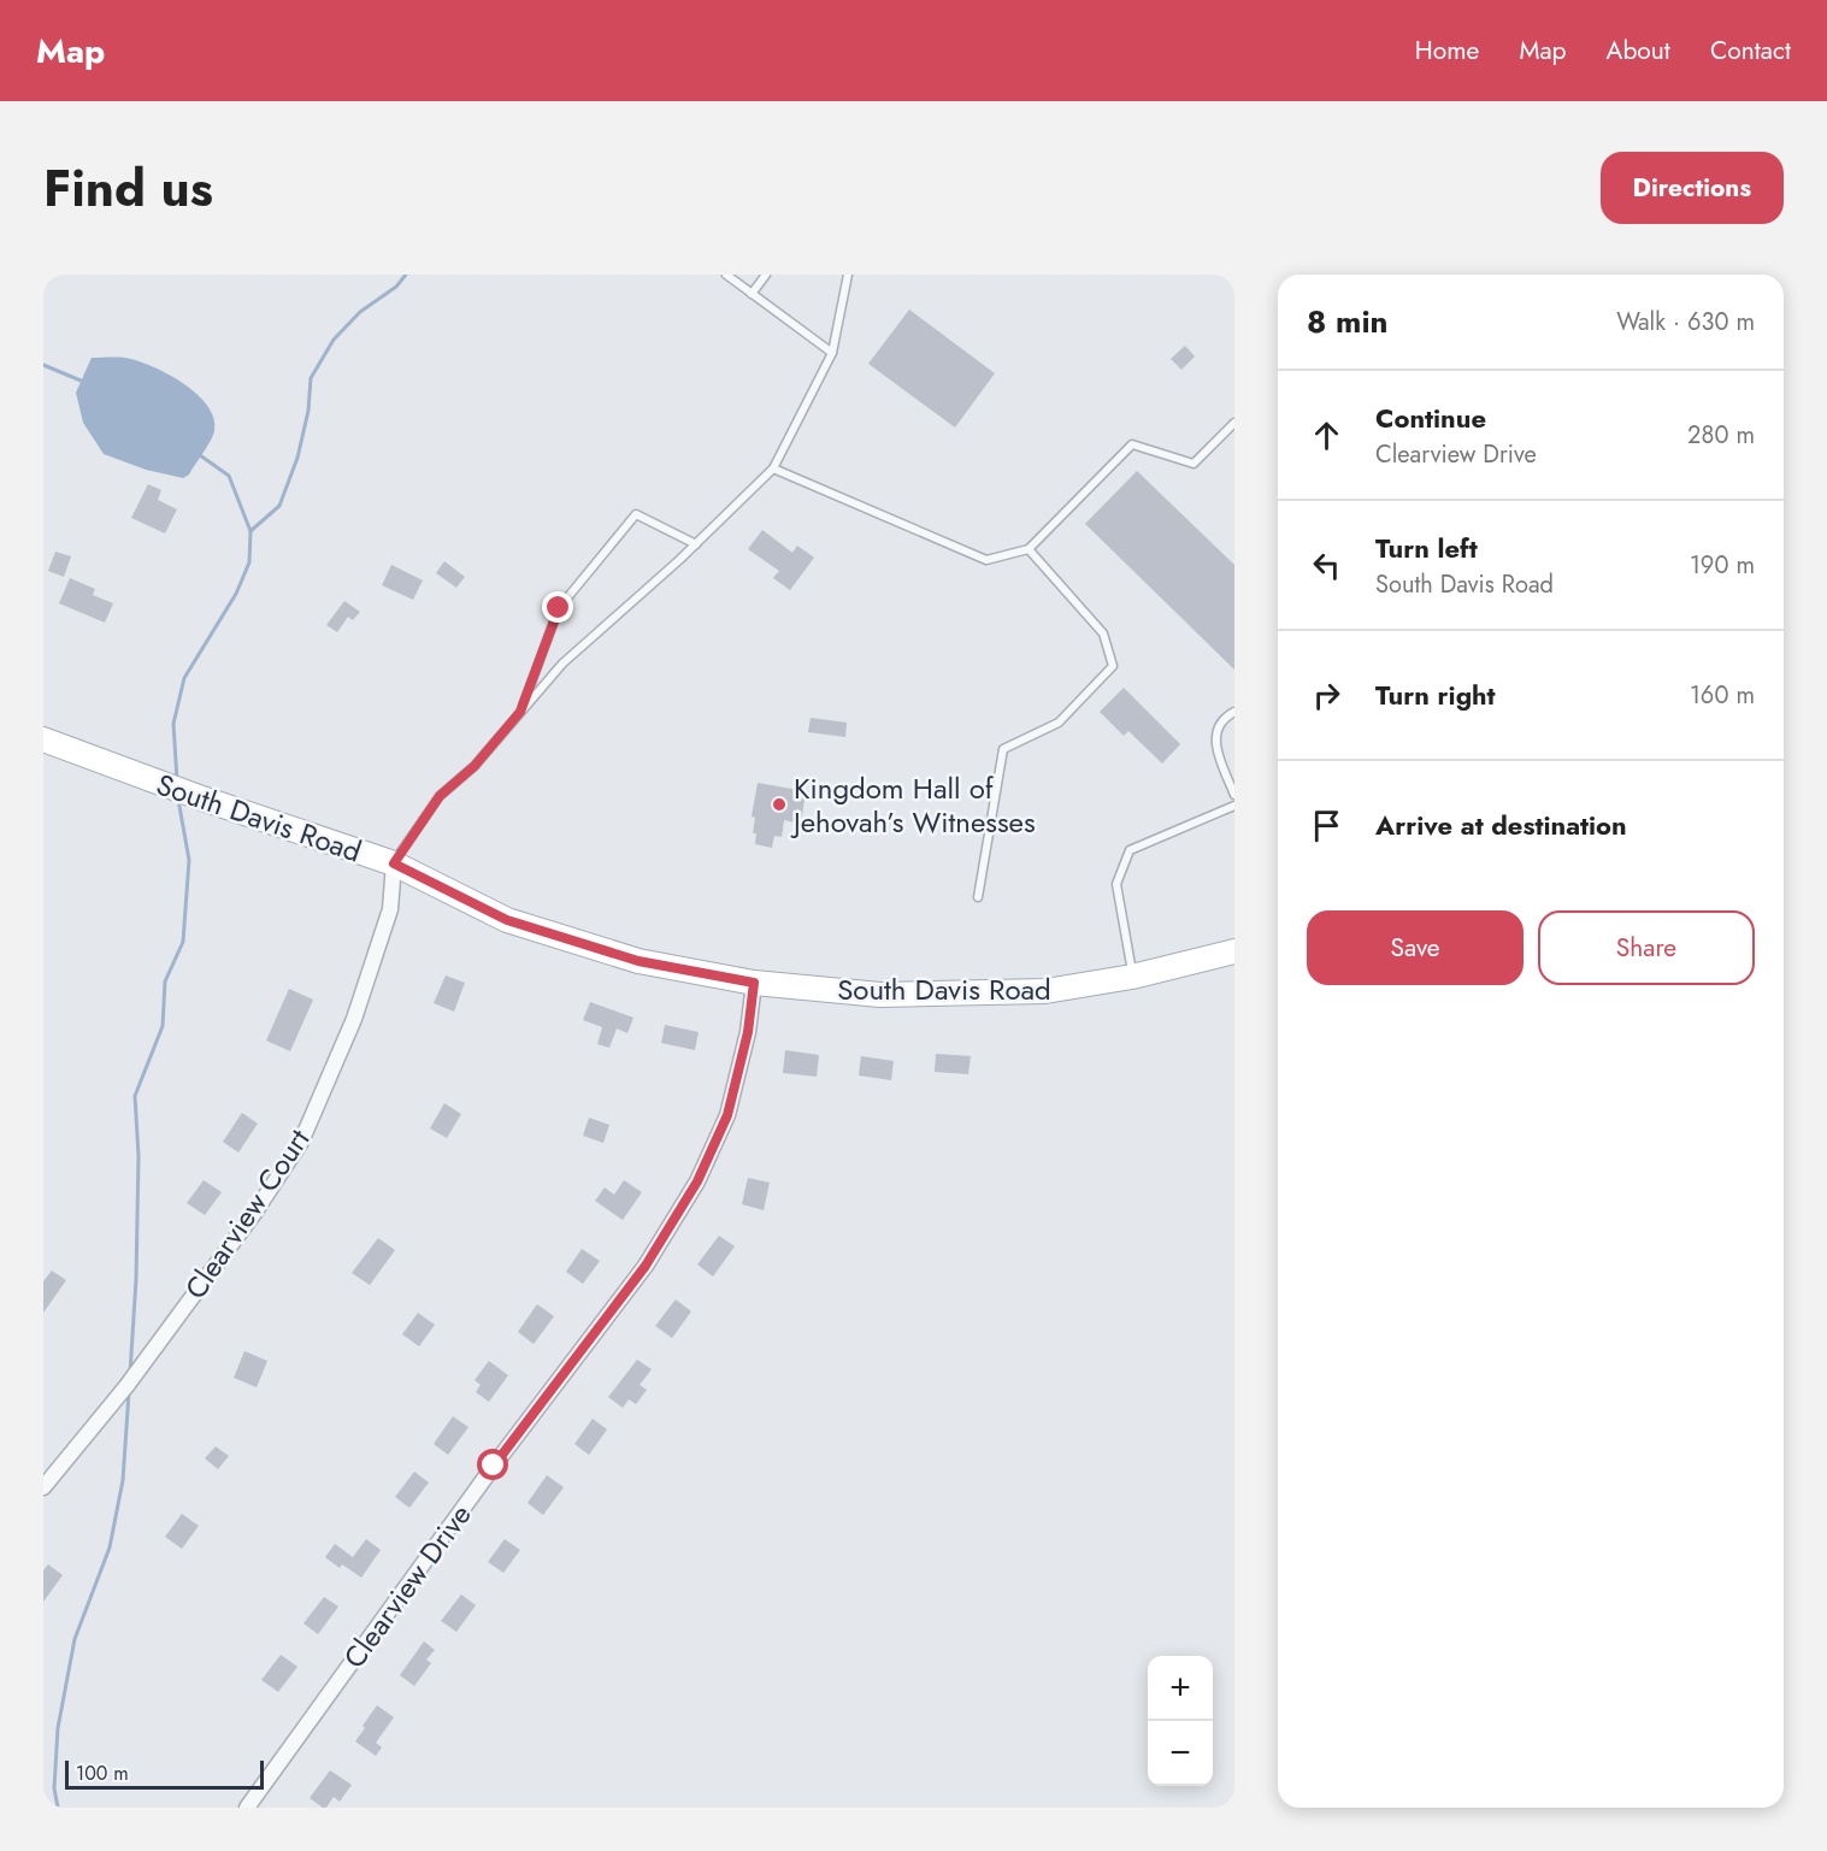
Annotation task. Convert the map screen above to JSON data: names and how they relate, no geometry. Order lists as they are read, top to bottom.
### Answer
{
  "streets": {
    "main road": ["South Davis Road"],
    "street": ["Clearview Court", "Clearview Drive"]
  },
  "crossings": [
    ["South Davis Road", "Clearview Court"],
    ["South Davis Road", "Clearview Drive"]
  ],
  "places": ["Kingdom Hall of Jehovah’s Witnesses"],
  "scale_bar": "100 m",
  "page": {
    "header": "Map",
    "nav": [
      "Home",
      "Map",
      "About",
      "Contact"
    ],
    "title": "Find us",
    "buttons": [
      "Directions",
      ["Save", "Share"]
    ],
    "heading": ["8 min", "Walk · 630 m"],
    "list": [
      ["Continue", "Clearview Drive", "280 m"],
      ["Turn left", "South Davis Road", "190 m"],
      ["Turn right", "160 m"],
      "Arrive at destination"
    ],
    "map_buttons": ["+", "−"],
    "scale": "100 m"
  }
}
